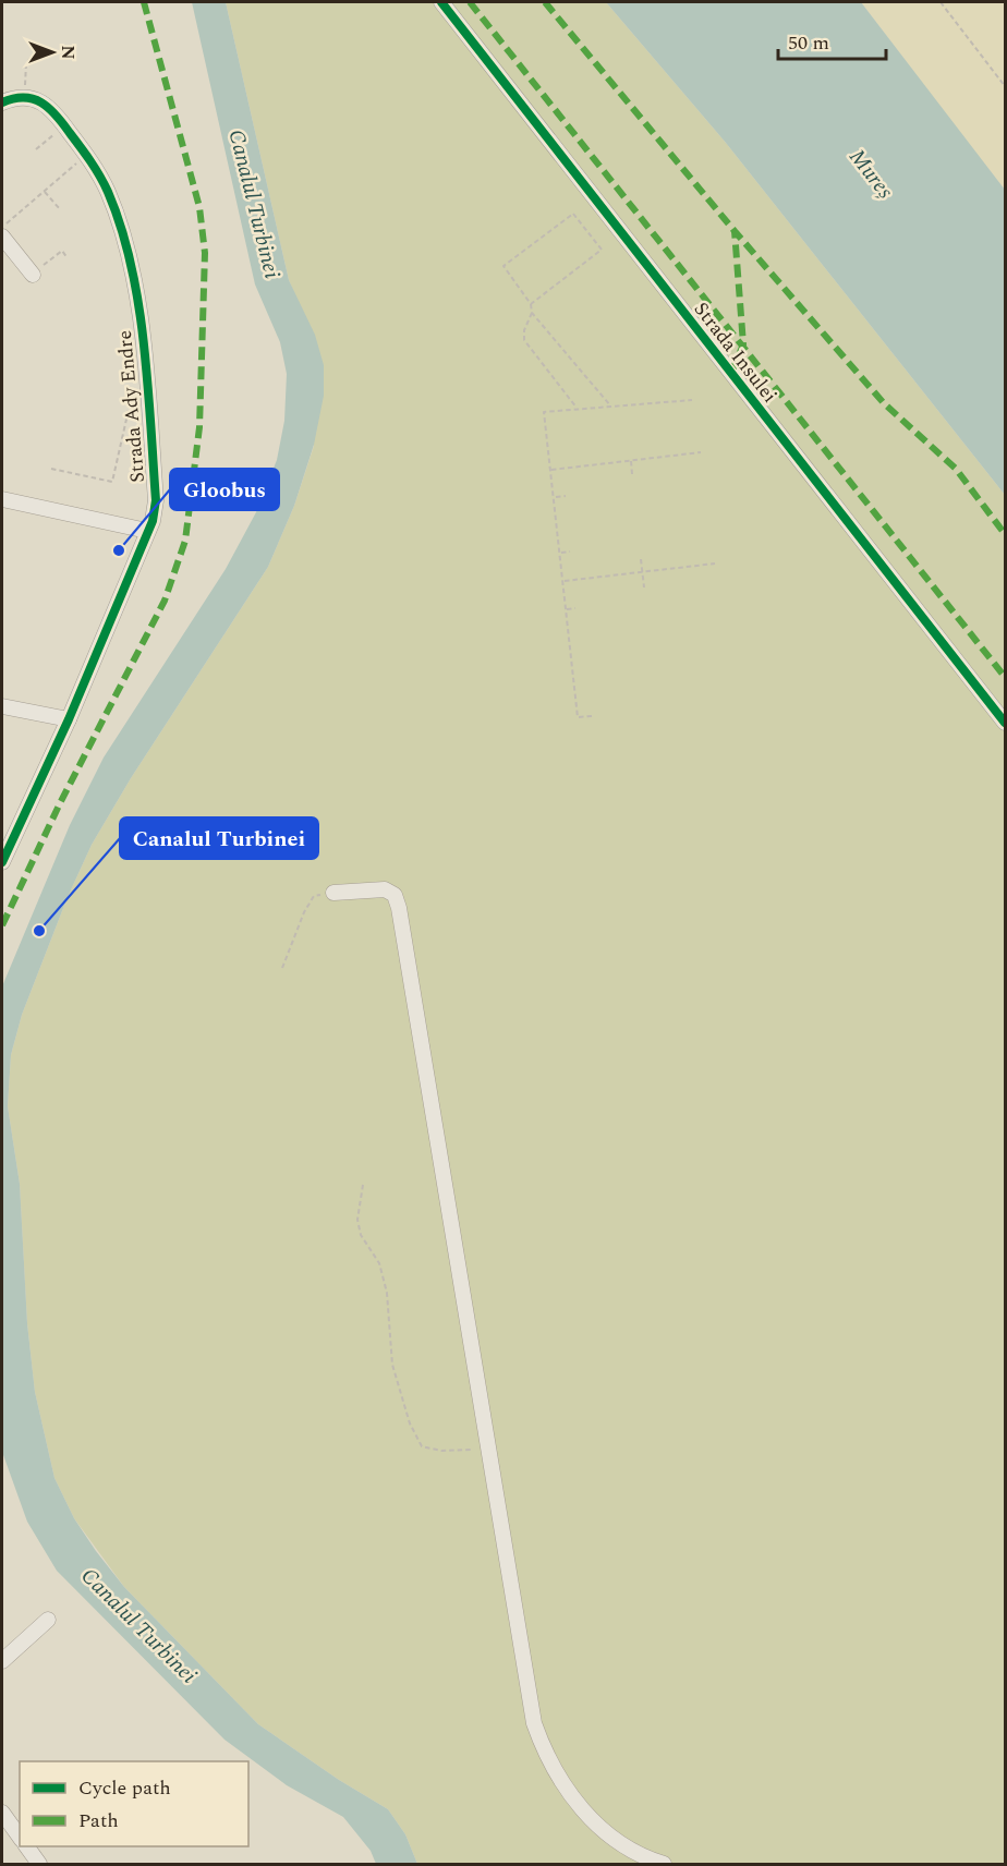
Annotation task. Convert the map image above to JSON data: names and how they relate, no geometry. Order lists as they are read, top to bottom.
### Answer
{
  "streets": {
    "street": ["Strada Insulei", "Strada Ady Endre"]
  },
  "water": ["Mureș", "Canalul Turbinei"],
  "places": ["Gloobus", "Canalul Turbinei"],
  "legend": ["Cycle path", "Path"],
  "scale_bar": "50 m",
  "north": "right"
}
